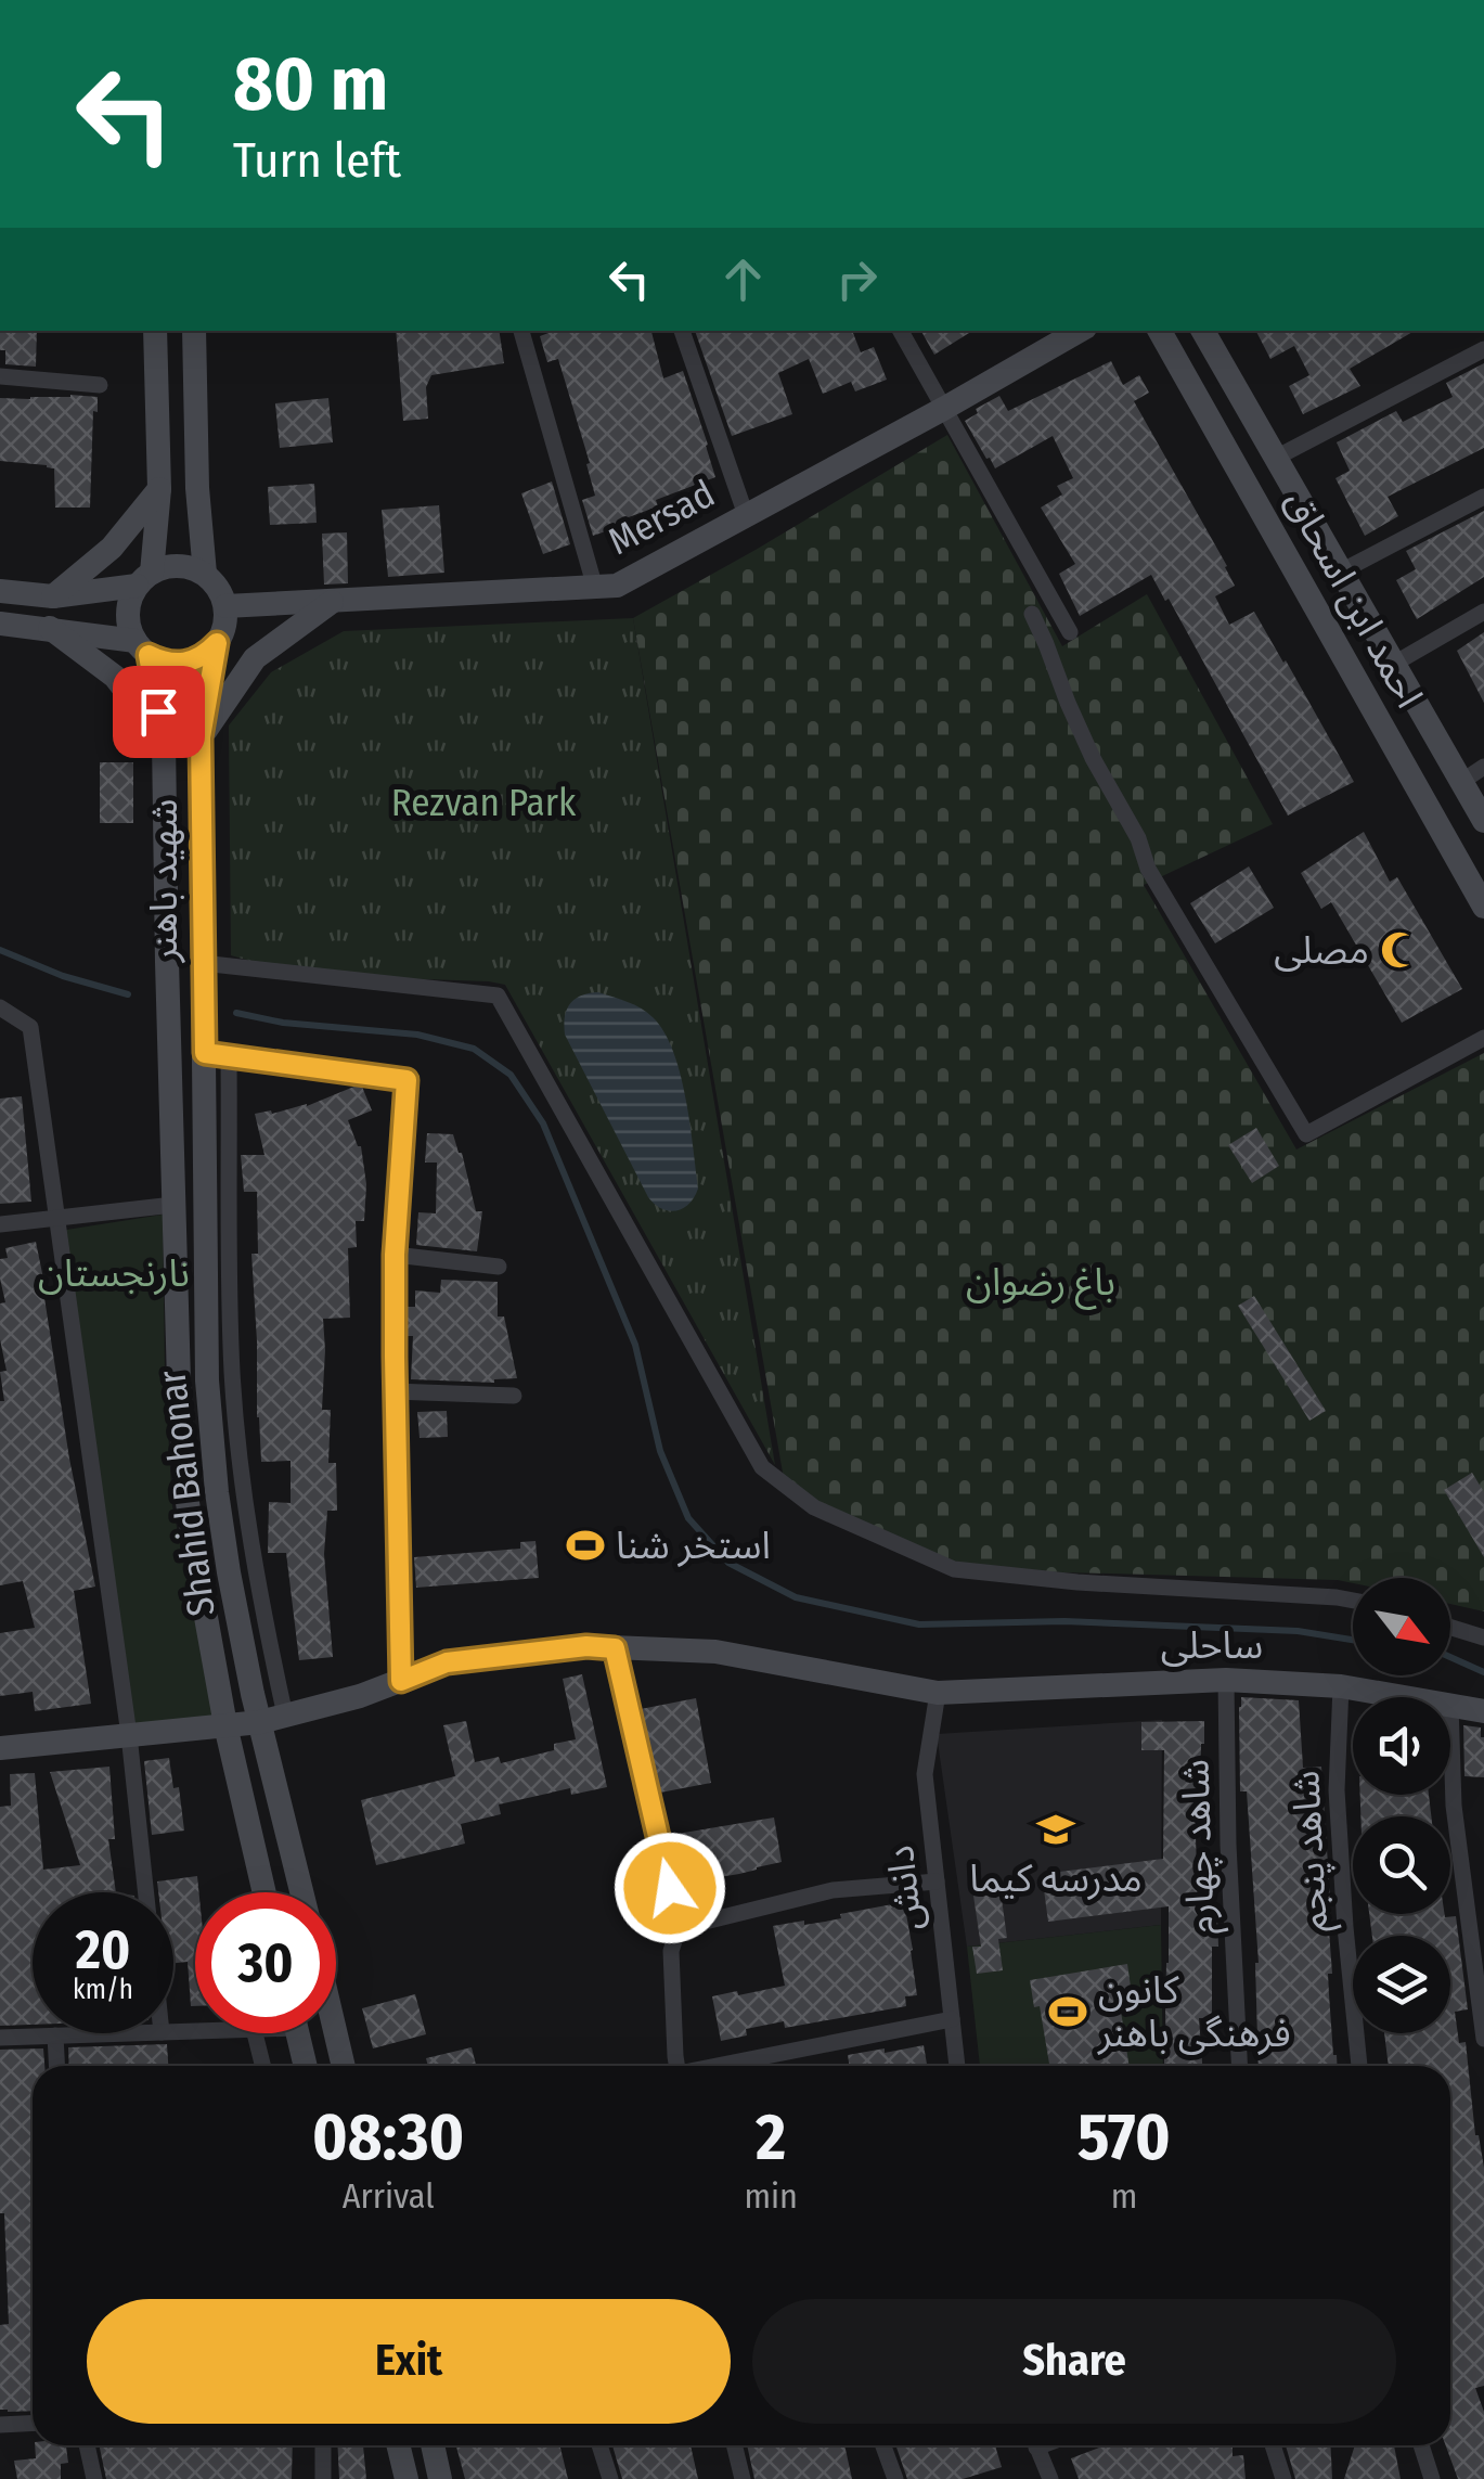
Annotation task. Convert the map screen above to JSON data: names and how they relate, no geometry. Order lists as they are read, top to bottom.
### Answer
{
  "streets": {
    "main road": [
      "Mersad",
      "احمد ابن اسحاق",
      "شهید باهنر",
      "Shahid Bahonar",
      "ساحلی"
    ],
    "street": ["شاهد چهارم", "شاهد پنجم", "دانش"]
  },
  "crossings": [
    ["Mersad", "شهید باهنر"],
    ["شهید باهنر", "Shahid Bahonar"],
    ["Shahid Bahonar", "ساحلی"],
    ["ساحلی", "شاهد چهارم"],
    ["ساحلی", "شاهد پنجم"],
    ["ساحلی", "دانش"]
  ],
  "parks": ["Rezvan Park", "نارنجستان", "باغ رضوان"],
  "places": {
    "mosque": ["مصلی"],
    "sports": ["استخر شنا", "کانون فرهنگی باهنر"],
    "school or university": ["مدرسه کیما"]
  },
  "north": "bottom right",
  "page": {
    "turn": ["80 m", "Turn left"],
    "speed": "20 km/h",
    "limit": "30",
    "eta": [
      "08:30",
      "Arrival",
      "2",
      "min",
      "570",
      "m"
    ],
    "buttons": ["Exit", "Share"]
  }
}
